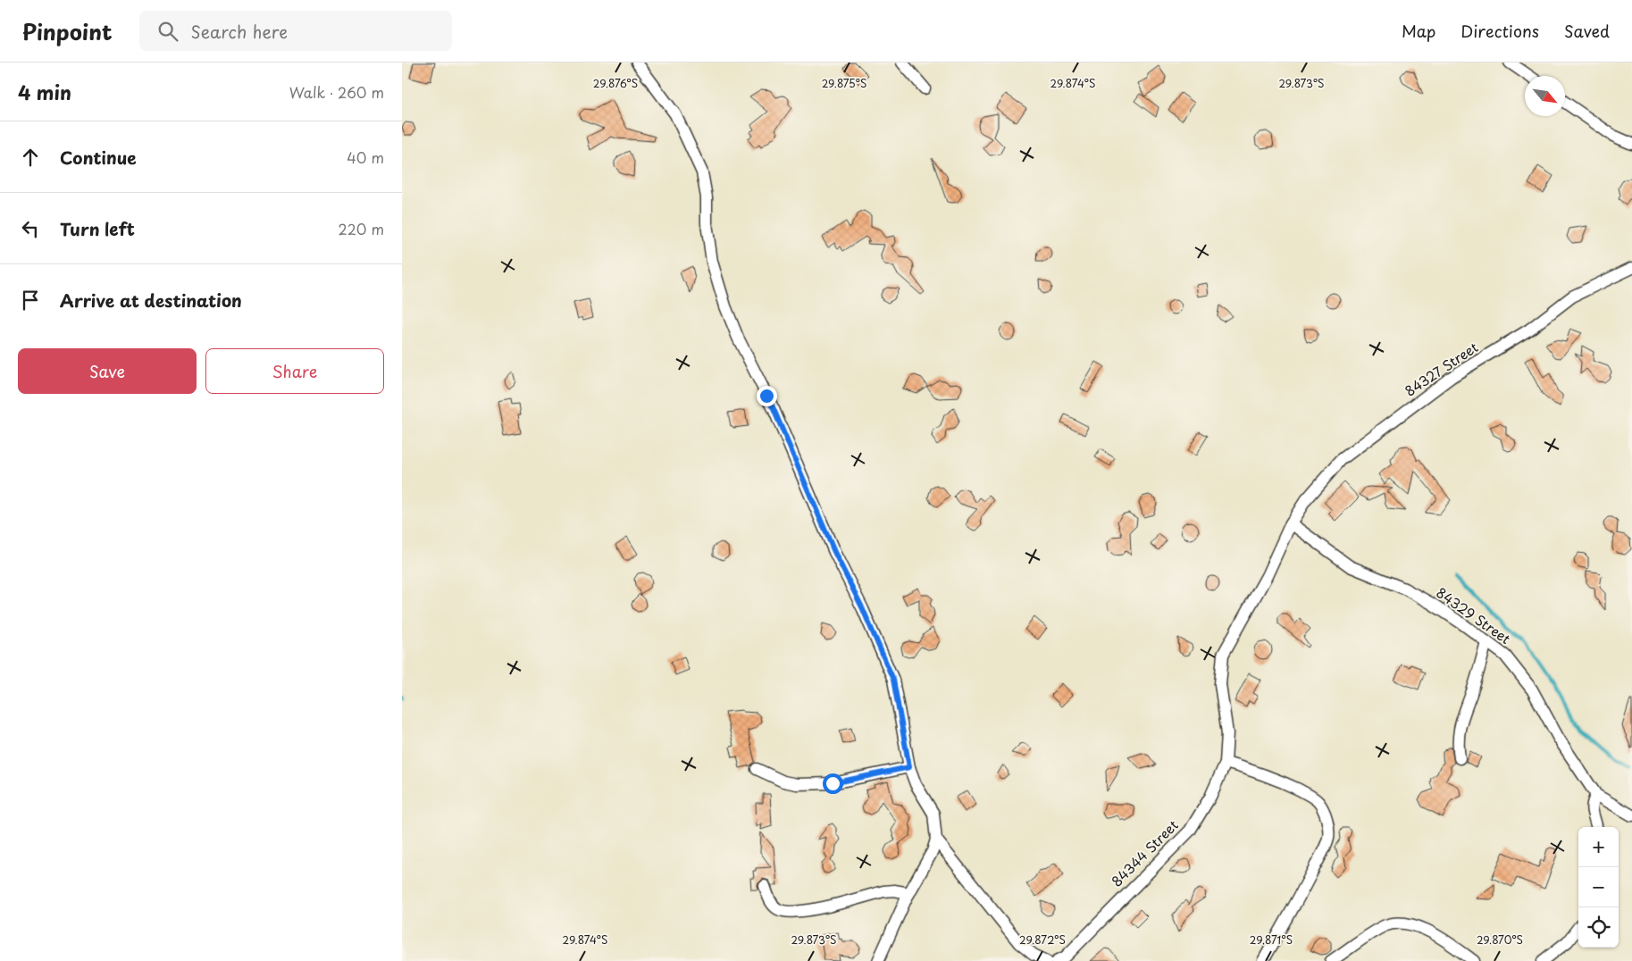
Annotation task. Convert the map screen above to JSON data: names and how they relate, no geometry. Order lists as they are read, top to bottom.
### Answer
{
  "streets": {
    "street": ["84327 Street", "84329 Street", "84344 Street"]
  },
  "crossings": [
    ["84327 Street", "84329 Street"],
    ["84327 Street", "84344 Street"],
    ["84329 Street", "84344 Street"]
  ],
  "north": "bottom right",
  "page": {
    "header": "Pinpoint",
    "search": "Search here",
    "nav": ["Map", "Directions", "Saved"],
    "heading": ["4 min", "Walk · 260 m"],
    "list": [
      ["Continue", "40 m"],
      ["Turn left", "220 m"],
      "Arrive at destination"
    ],
    "buttons": ["Save", "Share"],
    "map_buttons": ["+", "−"]
  },
  "coordinates": [
    "29.876°S",
    "29.875°S",
    "29.874°S",
    "29.873°S",
    "29.872°S",
    "29.871°S",
    "29.870°S"
  ]
}
